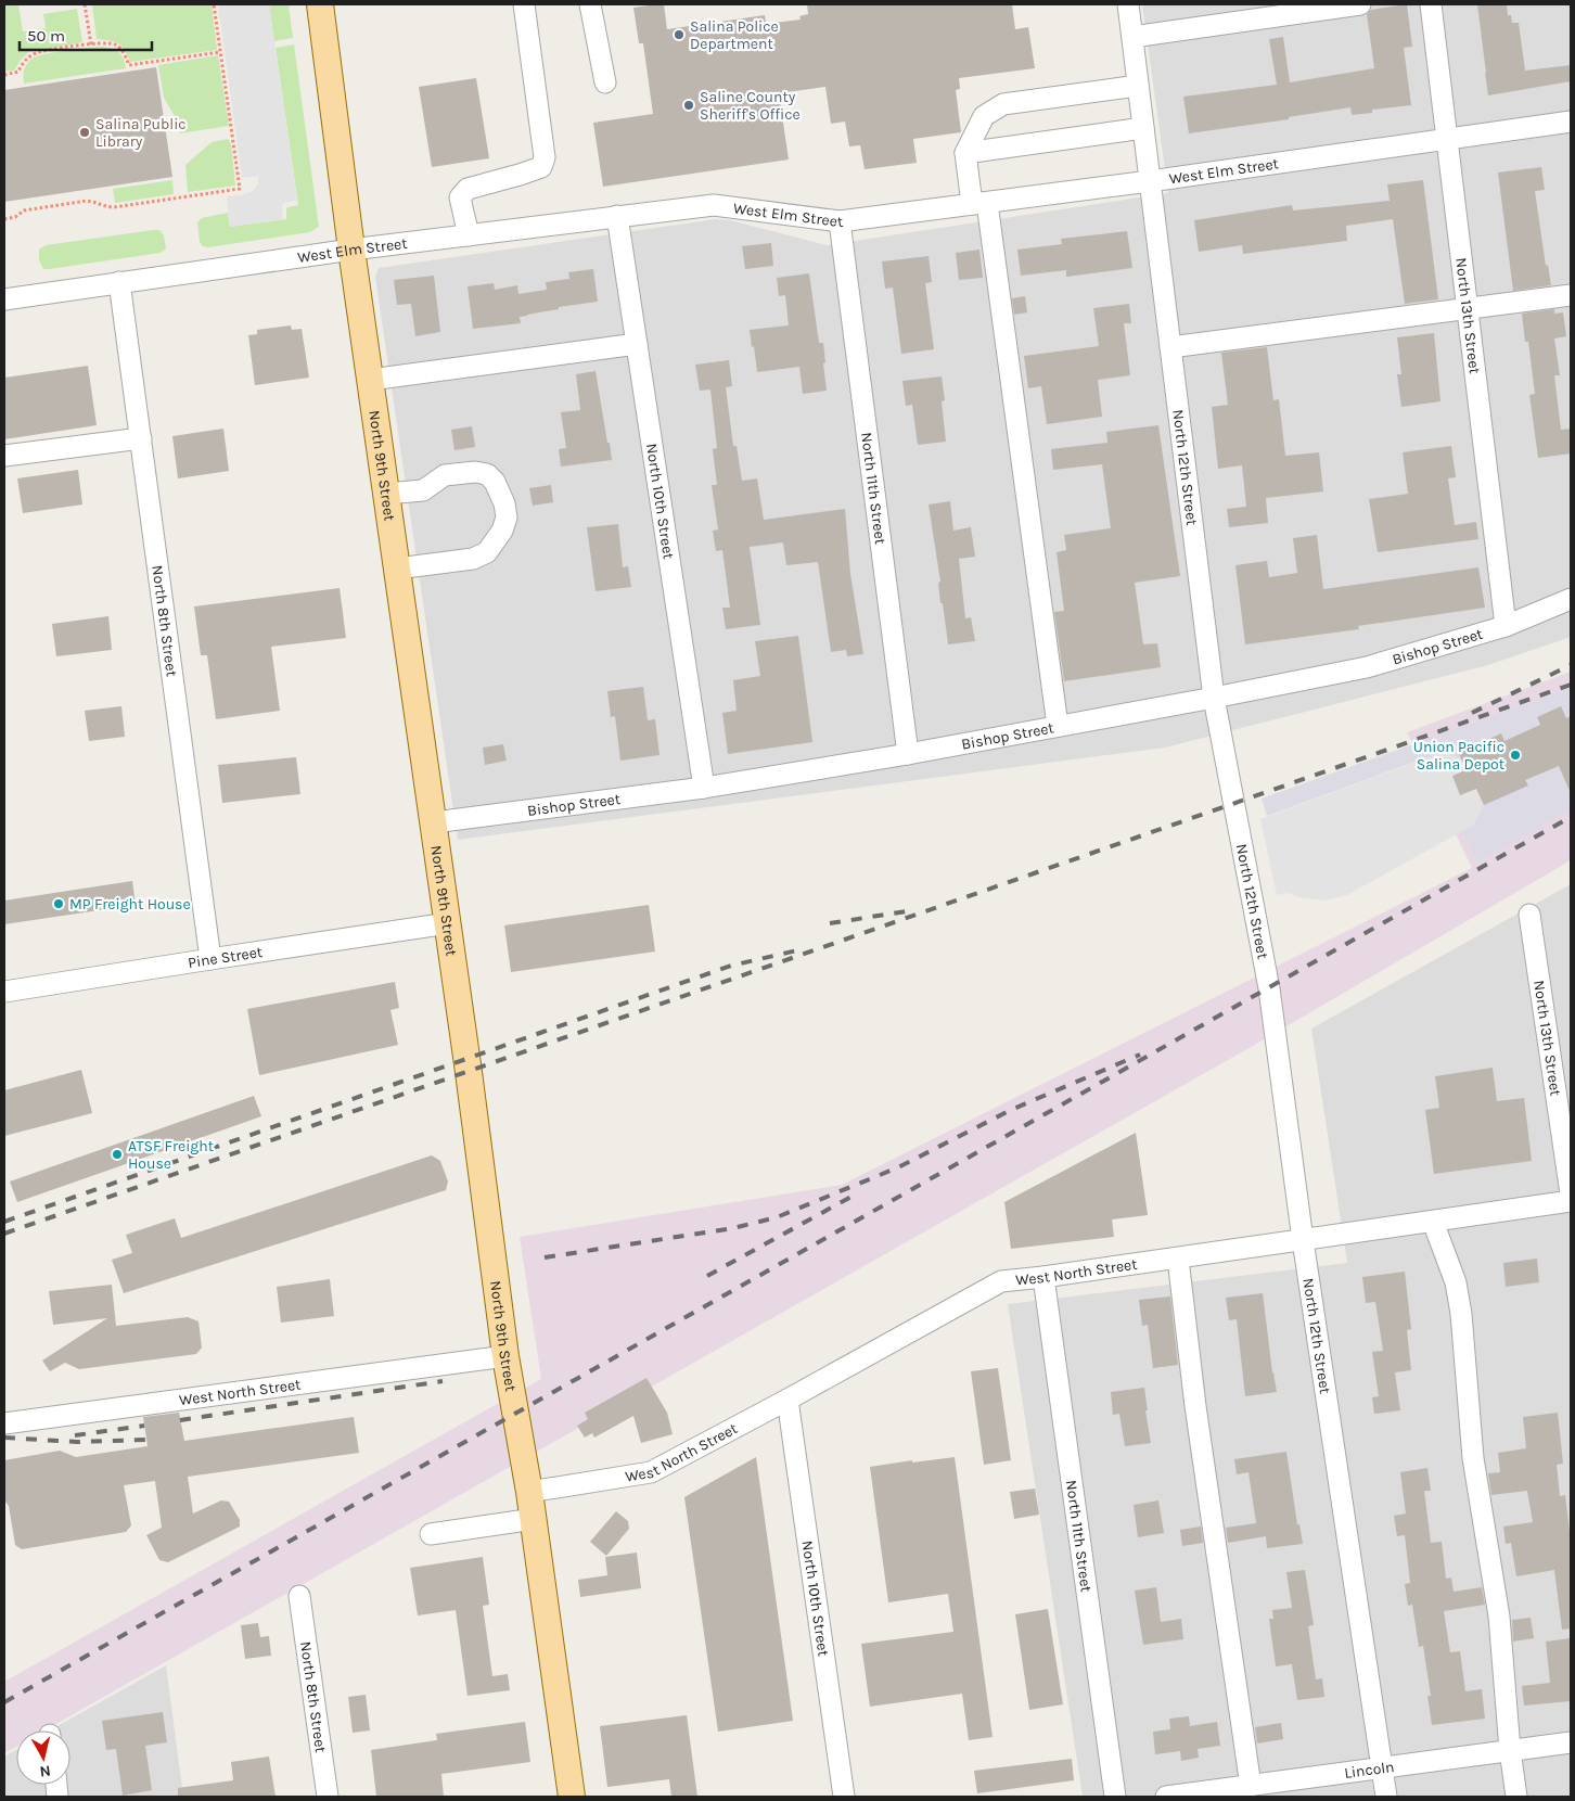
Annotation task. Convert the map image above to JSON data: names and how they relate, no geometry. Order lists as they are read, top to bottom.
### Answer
{
  "streets": {
    "main road": ["North 9th Street"],
    "street": [
      "West Elm Street",
      "North 13th Street",
      "North 12th Street",
      "North 11th Street",
      "North 10th Street",
      "North 8th Street",
      "Bishop Street",
      "Pine Street",
      "West North Street",
      "Lincoln"
    ]
  },
  "crossings": [
    ["West Elm Street", "North 13th Street"],
    ["West Elm Street", "North 9th Street"],
    ["West Elm Street", "North 12th Street"],
    ["West Elm Street", "North 11th Street"],
    ["West Elm Street", "North 10th Street"],
    ["West Elm Street", "North 8th Street"],
    ["North 13th Street", "Bishop Street"],
    ["North 9th Street", "Bishop Street"],
    ["North 9th Street", "Pine Street"],
    ["North 9th Street", "West North Street"],
    ["North 12th Street", "Bishop Street"],
    ["North 12th Street", "West North Street"],
    ["North 12th Street", "Lincoln"],
    ["North 11th Street", "Bishop Street"],
    ["North 11th Street", "West North Street"],
    ["North 10th Street", "Bishop Street"],
    ["North 10th Street", "West North Street"],
    ["North 8th Street", "Pine Street"]
  ],
  "places": [
    "Salina Police Department",
    "Saline County Sheriff's Office",
    "Salina Public Library",
    "Union Pacific Salina Depot",
    "MP Freight House",
    "ATSF Freight House"
  ],
  "scale_bar": "50 m",
  "north": "bottom"
}
